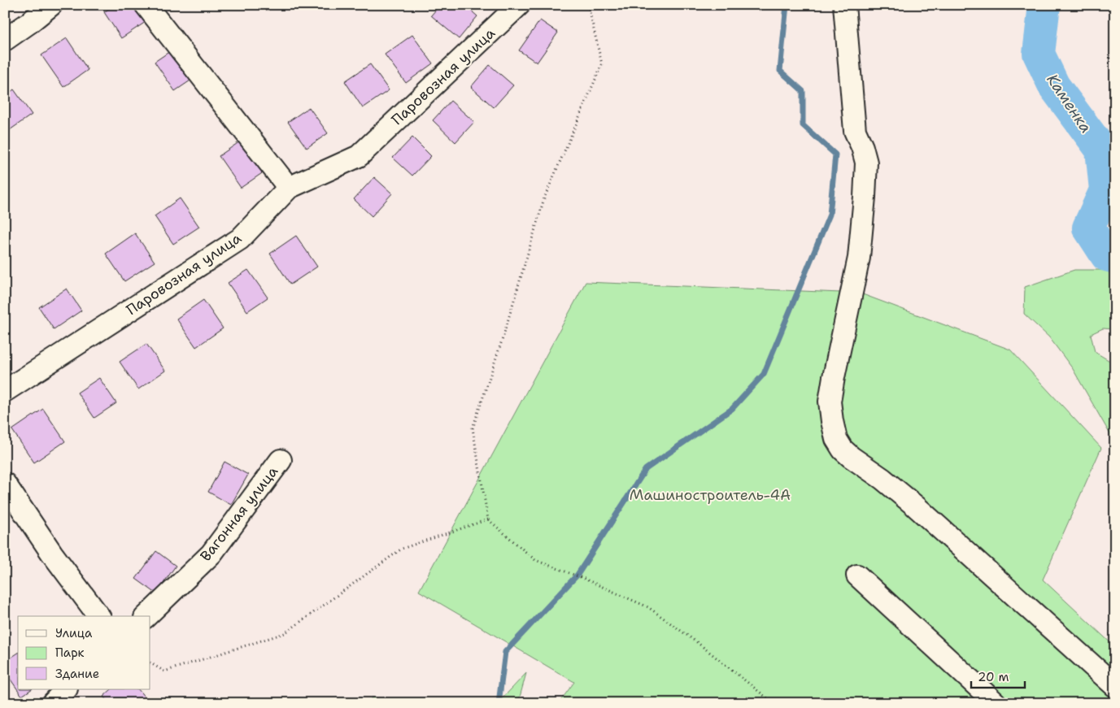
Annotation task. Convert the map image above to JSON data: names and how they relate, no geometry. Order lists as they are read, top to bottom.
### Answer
{
  "streets": {
    "street": ["Паровозная улица", "Вагонная улица"]
  },
  "water": ["Каменка"],
  "parks": ["Машиностроитель-4А"],
  "legend": ["Улица", "Парк", "Здание"],
  "scale_bar": "20 m"
}
